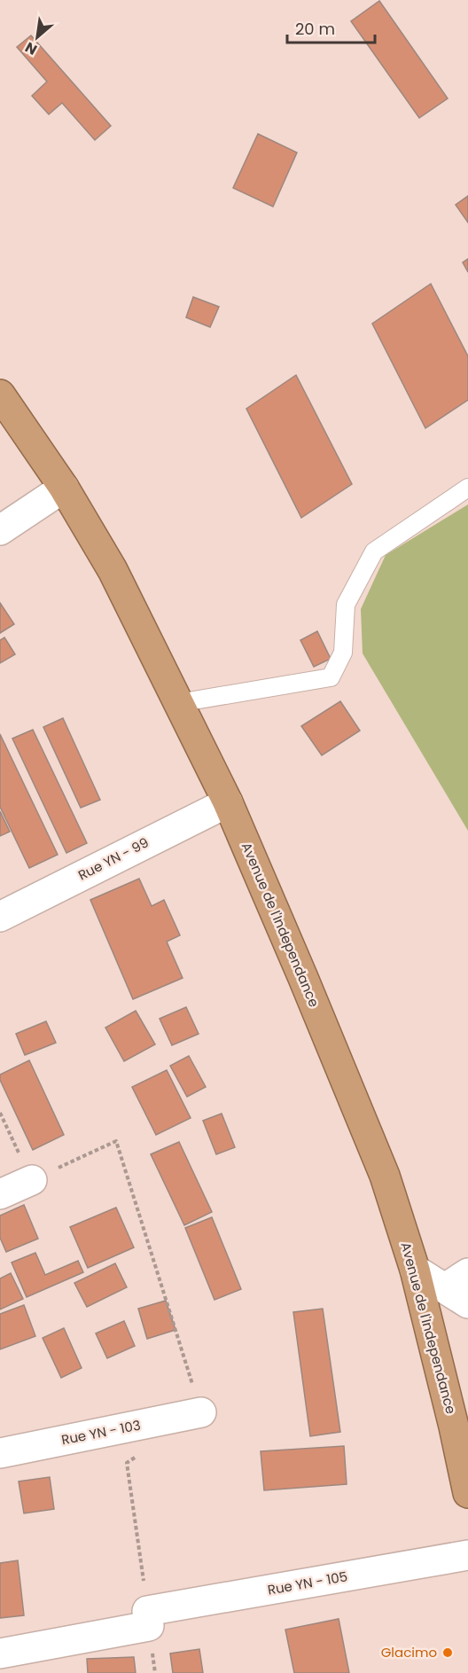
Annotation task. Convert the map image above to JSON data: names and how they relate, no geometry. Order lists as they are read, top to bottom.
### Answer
{
  "streets": {
    "highway": ["Avenue de l'Independance"],
    "street": ["Rue YN - 99", "Rue YN - 103", "Rue YN - 105"]
  },
  "crossings": [
    ["Rue YN - 99", "Avenue de l'Independance"]
  ],
  "places": ["Glacimo"],
  "scale_bar": "20 m",
  "north": "bottom left"
}
